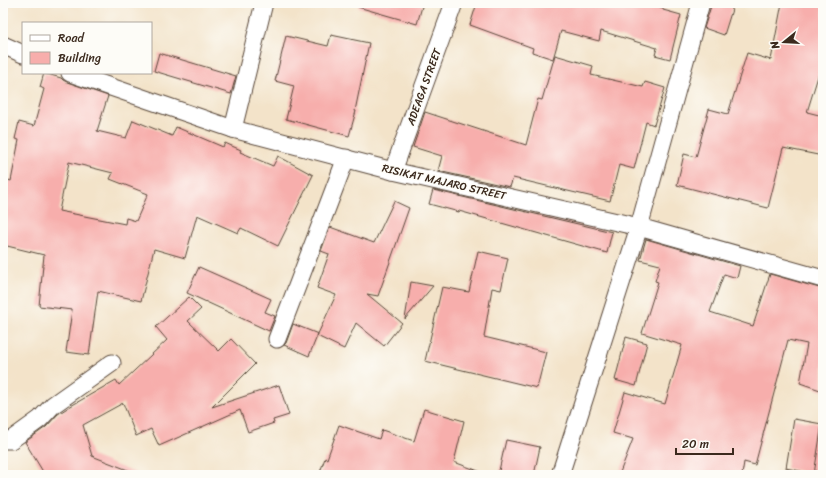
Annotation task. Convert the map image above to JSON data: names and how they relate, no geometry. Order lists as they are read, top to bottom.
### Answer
{
  "streets": {
    "street": ["ADEAGA STREET", "RISIKAT MAJARO STREET"]
  },
  "crossings": [
    ["ADEAGA STREET", "RISIKAT MAJARO STREET"]
  ],
  "legend": ["Road", "Building"],
  "scale_bar": "20 m",
  "north": "left"
}
